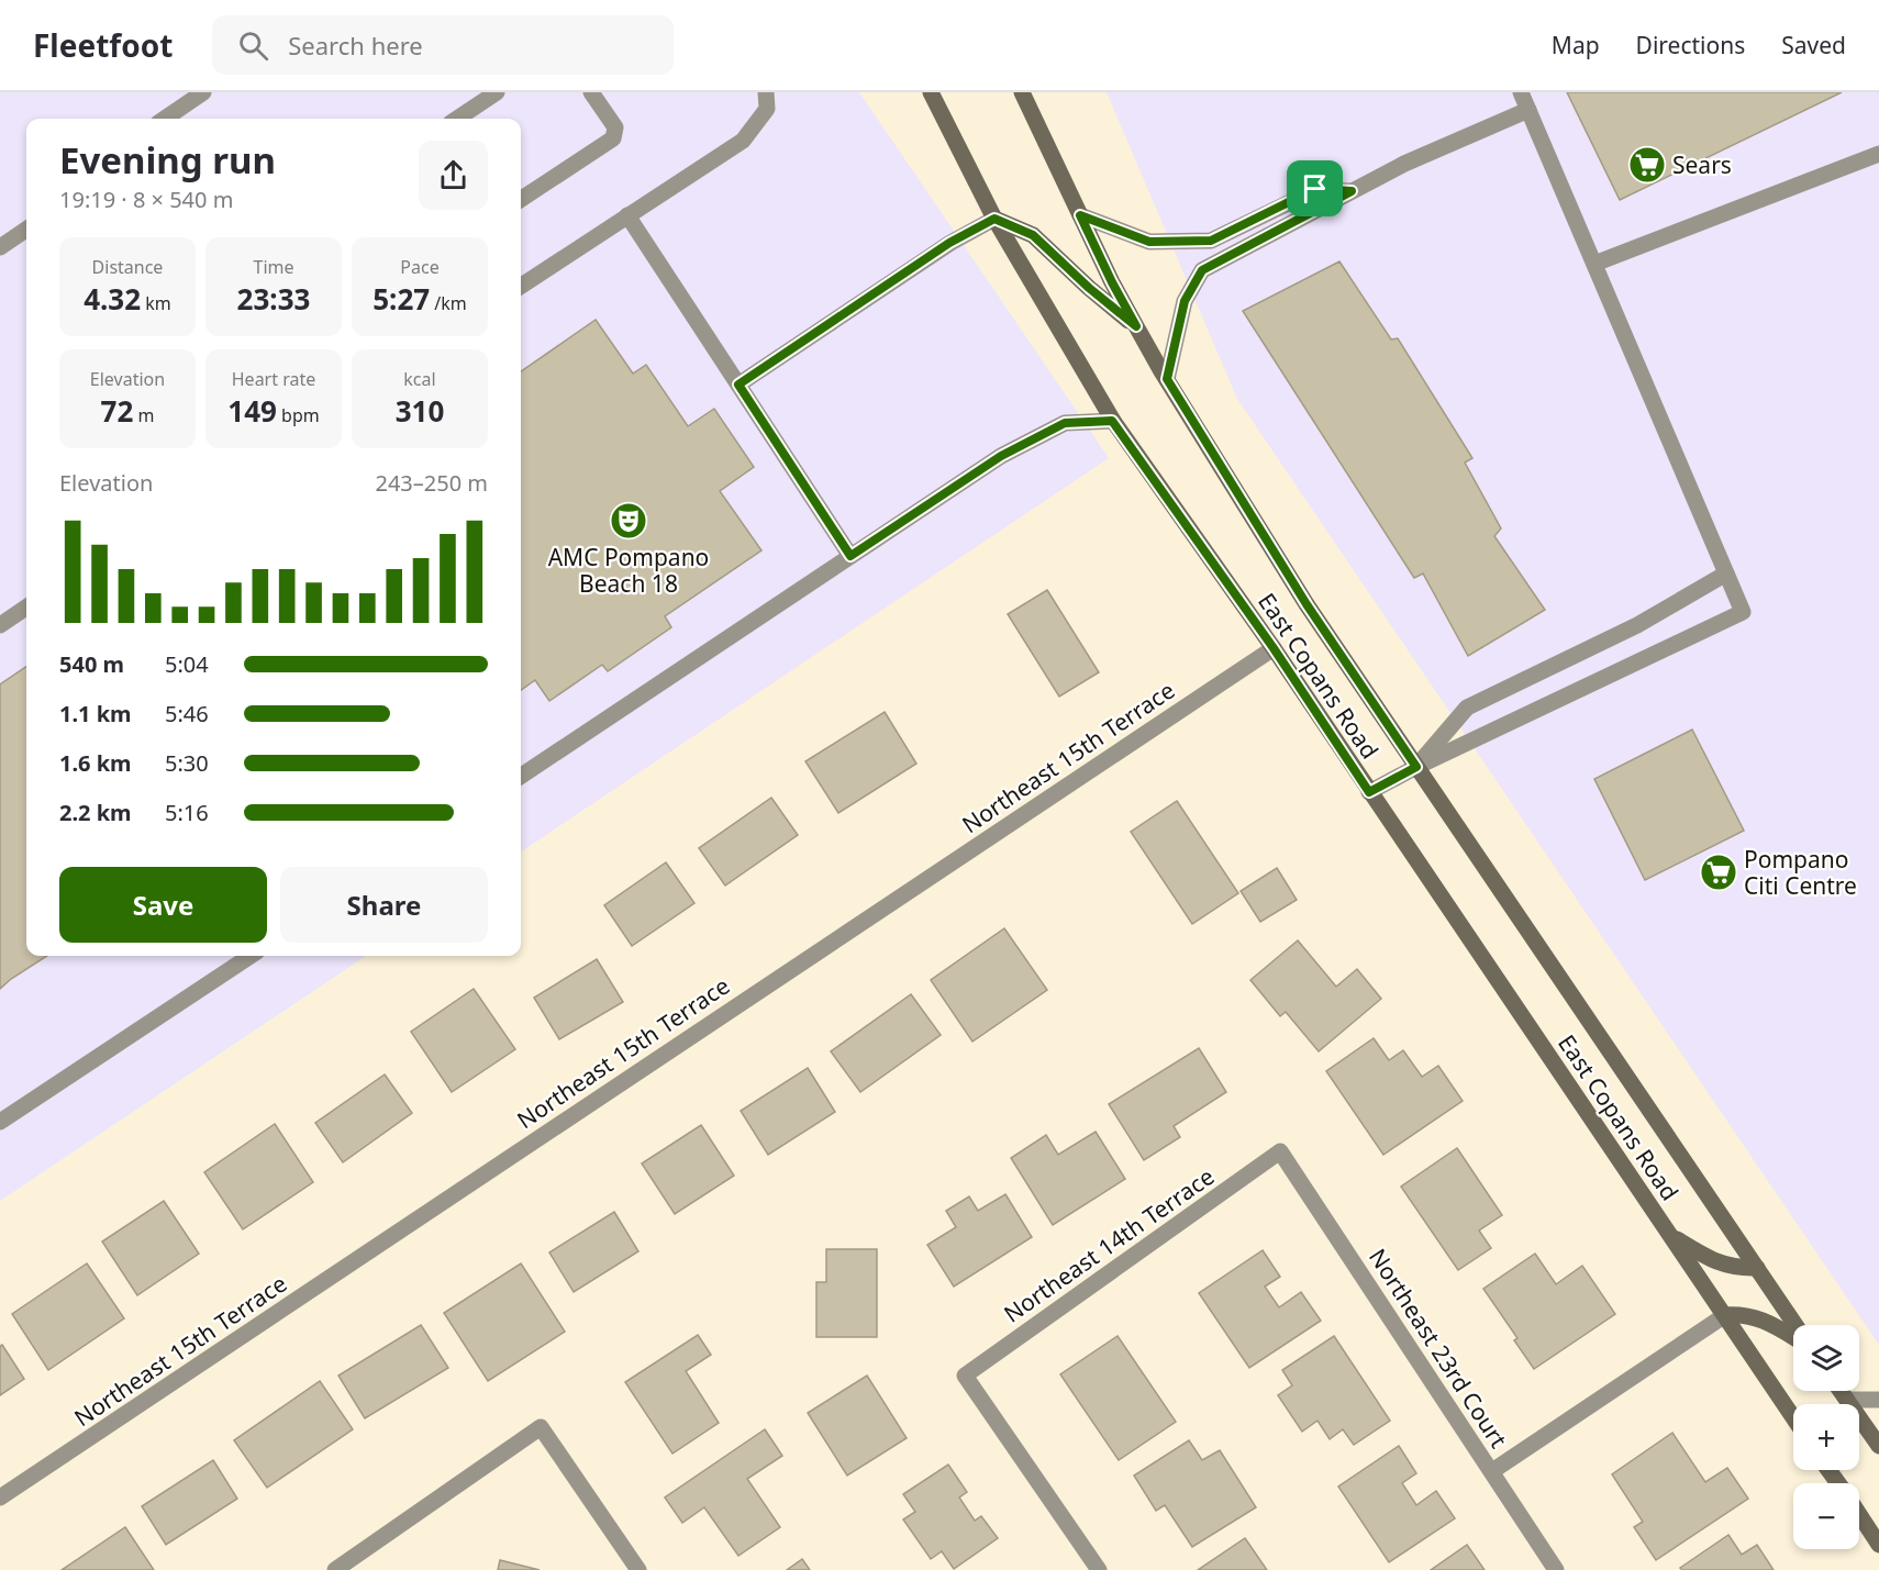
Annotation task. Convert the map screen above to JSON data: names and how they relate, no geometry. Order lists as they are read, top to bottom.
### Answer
{
  "streets": {
    "main road": ["East Copans Road"],
    "street": ["Northeast 15th Terrace", "Northeast 14th Terrace", "Northeast 23rd Court"]
  },
  "crossings": [
    ["East Copans Road", "Northeast 15th Terrace"],
    ["Northeast 14th Terrace", "Northeast 23rd Court"]
  ],
  "places": {
    "supermarket": ["Sears", "Pompano Citi Centre"],
    "theatre": ["AMC Pompano Beach 18"]
  },
  "page": {
    "header": "Fleetfoot",
    "search": "Search here",
    "nav": ["Map", "Directions", "Saved"],
    "heading": ["Evening run", "19:19 · 8 × 540 m"],
    "stats": [
      ["Distance", "4.32 km"],
      ["Time", "23:33"],
      ["Pace", "5:27 /km"],
      ["Elevation", "72 m"],
      ["Heart rate", "149 bpm"],
      ["kcal", "310"]
    ],
    "chart": ["Elevation", "243–250 m"],
    "list": [
      {
        "name": "540 m",
        "note": "5:04"
      },
      {
        "name": "1.1 km",
        "note": "5:46"
      },
      {
        "name": "1.6 km",
        "note": "5:30"
      },
      {
        "name": "2.2 km",
        "note": "5:16"
      }
    ],
    "buttons": ["Save", "Share"],
    "map_buttons": ["+", "−"]
  }
}
